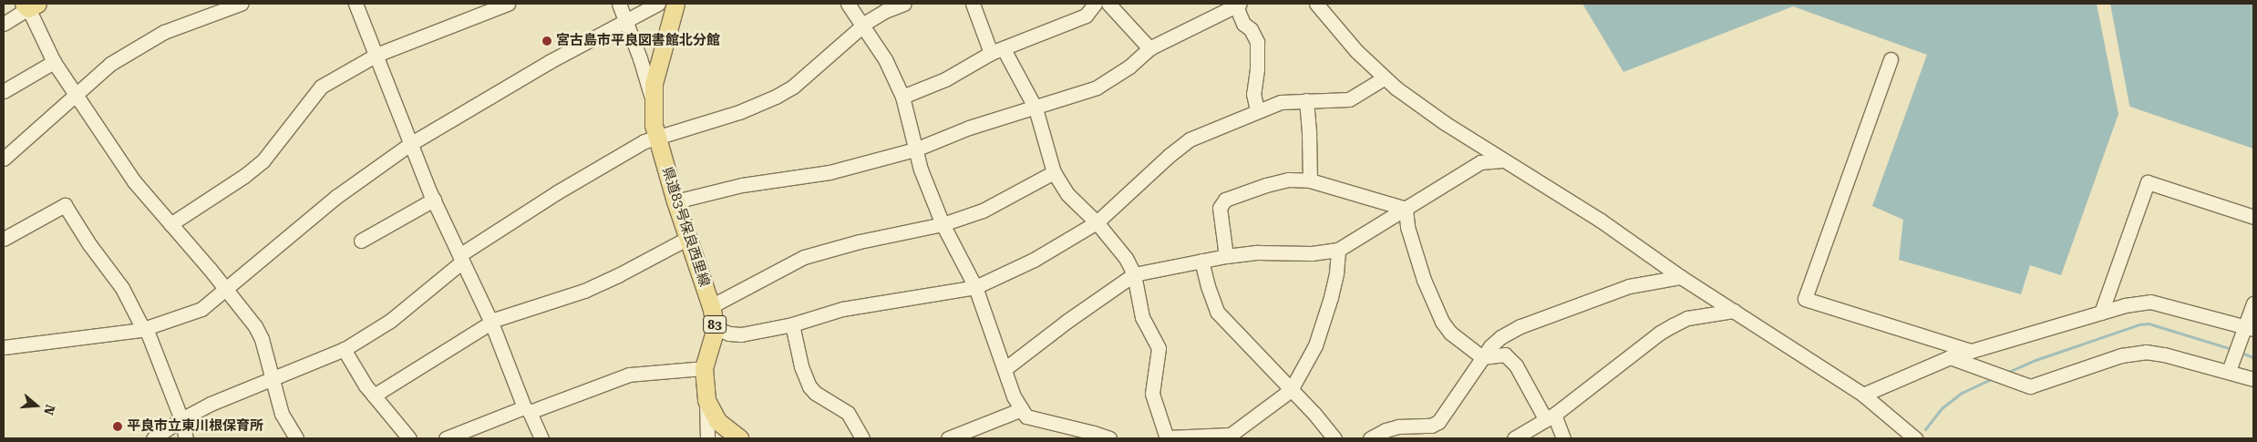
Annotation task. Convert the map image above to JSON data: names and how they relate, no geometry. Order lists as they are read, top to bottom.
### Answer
{
  "streets": {
    "main road": ["県道83号保良西里線", "83"]
  },
  "places": ["宮古島市平良図書館北分館", "平良市立東川根保育所"],
  "north": "right"
}
